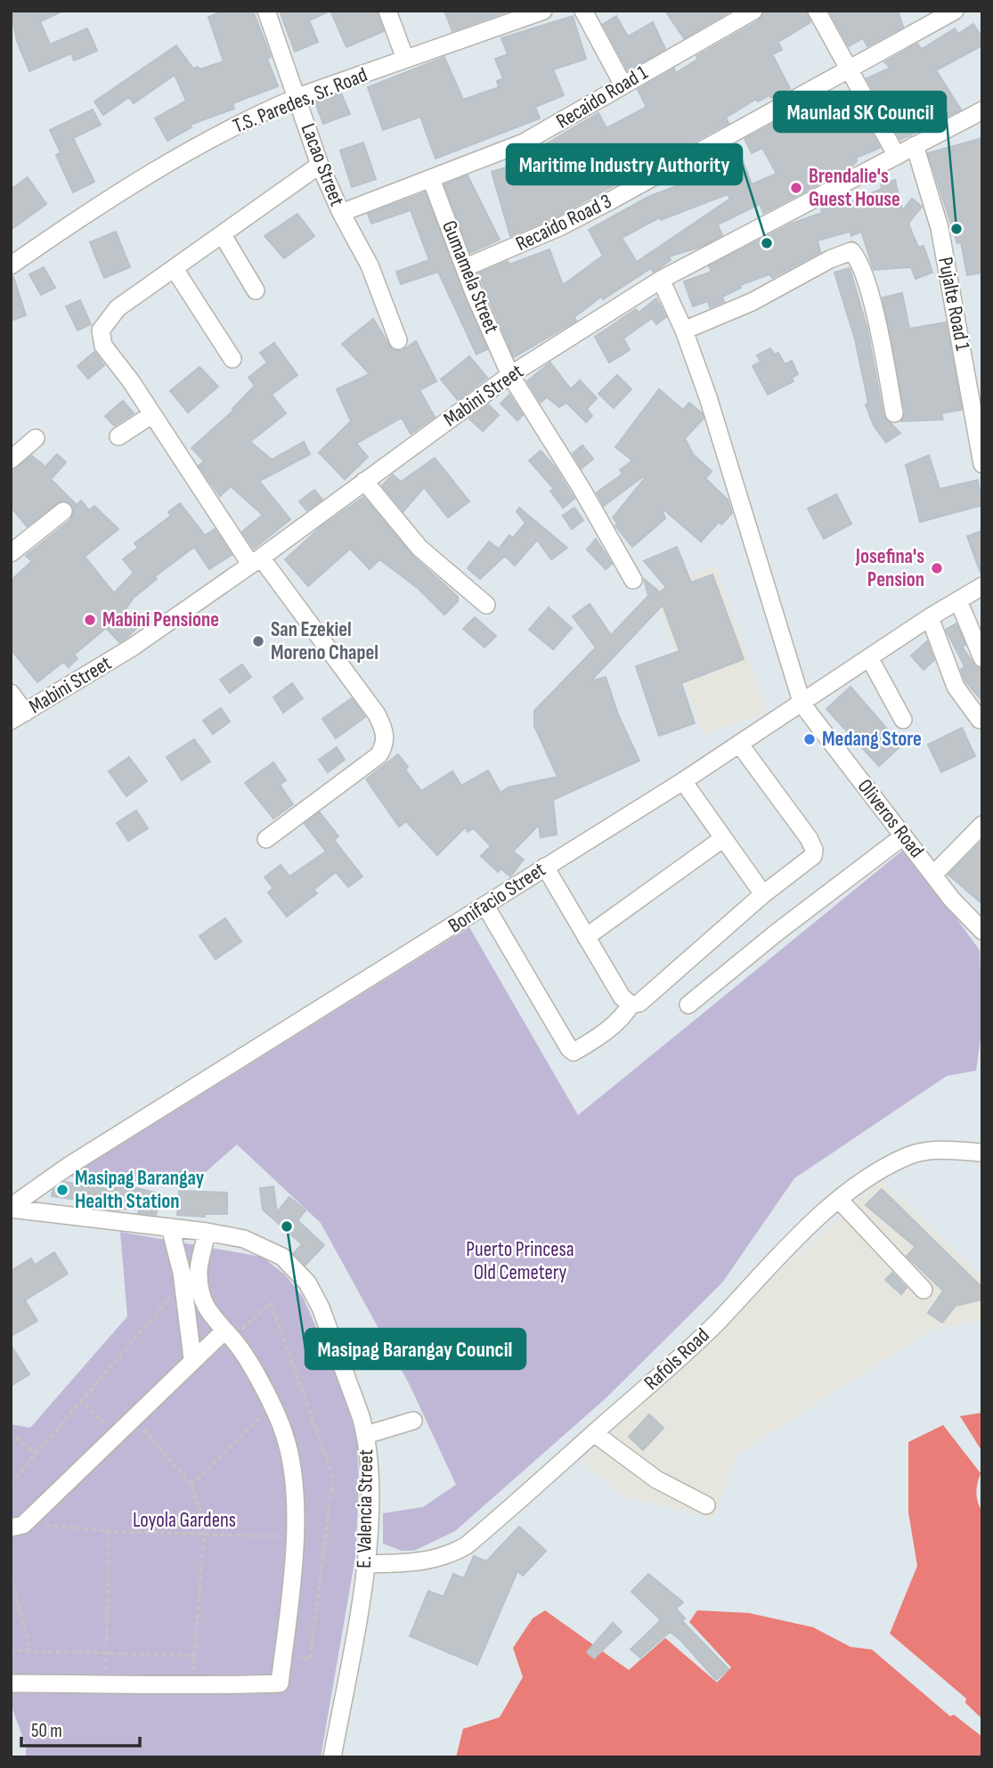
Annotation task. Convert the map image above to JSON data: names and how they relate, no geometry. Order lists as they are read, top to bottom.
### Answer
{
  "streets": {
    "street": [
      "Recaido Road 1",
      "T.S. Paredes, Sr. Road",
      "Lacao Street",
      "Recaido Road 3",
      "Gumamela Street",
      "Pujalte Road 1",
      "Mabini Street",
      "Oliveros Road",
      "Bonifacio Street",
      "Rafols Road",
      "E. Valencia Street"
    ]
  },
  "crossings": [
    ["Recaido Road 1", "Lacao Street"],
    ["Recaido Road 1", "Gumamela Street"],
    ["T.S. Paredes, Sr. Road", "Lacao Street"],
    ["Recaido Road 3", "Gumamela Street"],
    ["Gumamela Street", "Mabini Street"],
    ["Pujalte Road 1", "Mabini Street"],
    ["Oliveros Road", "Bonifacio Street"],
    ["Bonifacio Street", "E. Valencia Street"],
    ["Rafols Road", "E. Valencia Street"]
  ],
  "parks": ["Puerto Princesa Old Cemetery", "Loyola Gardens"],
  "places": [
    "Brendalie's Guest House",
    "Maunlad SK Council",
    "Maritime Industry Authority",
    "Josefina's Pension",
    "Mabini Pensione",
    "San Ezekiel Moreno Chapel",
    "Medang Store",
    "Masipag Barangay Health Station",
    "Masipag Barangay Council"
  ],
  "scale_bar": "50 m"
}
